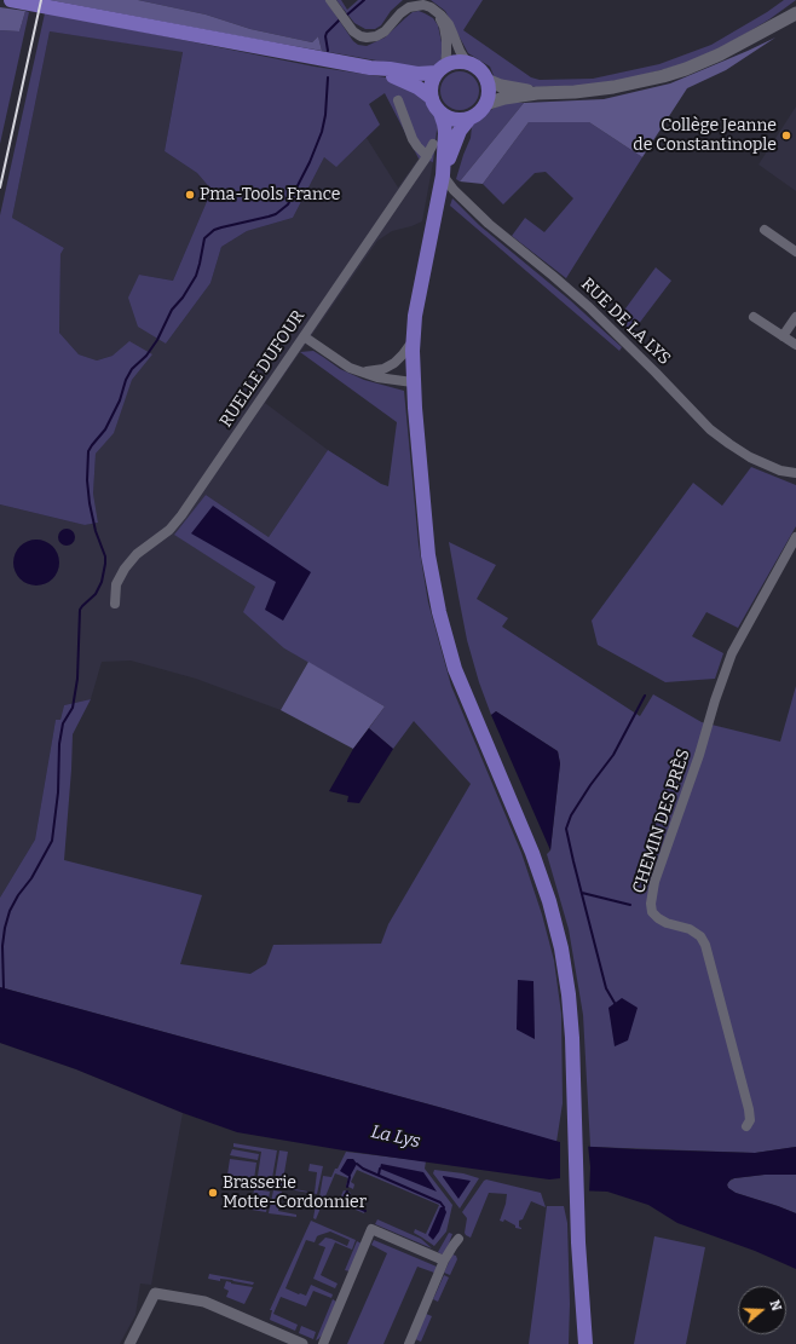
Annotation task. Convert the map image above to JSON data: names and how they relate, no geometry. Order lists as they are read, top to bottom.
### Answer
{
  "streets": {
    "street": ["RUE DE LA LYS", "RUELLE DUFOUR", "CHEMIN DES PRÈS"]
  },
  "water": ["La Lys"],
  "places": ["Collège Jeanne de Constantinople", "Pma-Tools France", "Brasserie Motte-Cordonnier"],
  "north": "right"
}
